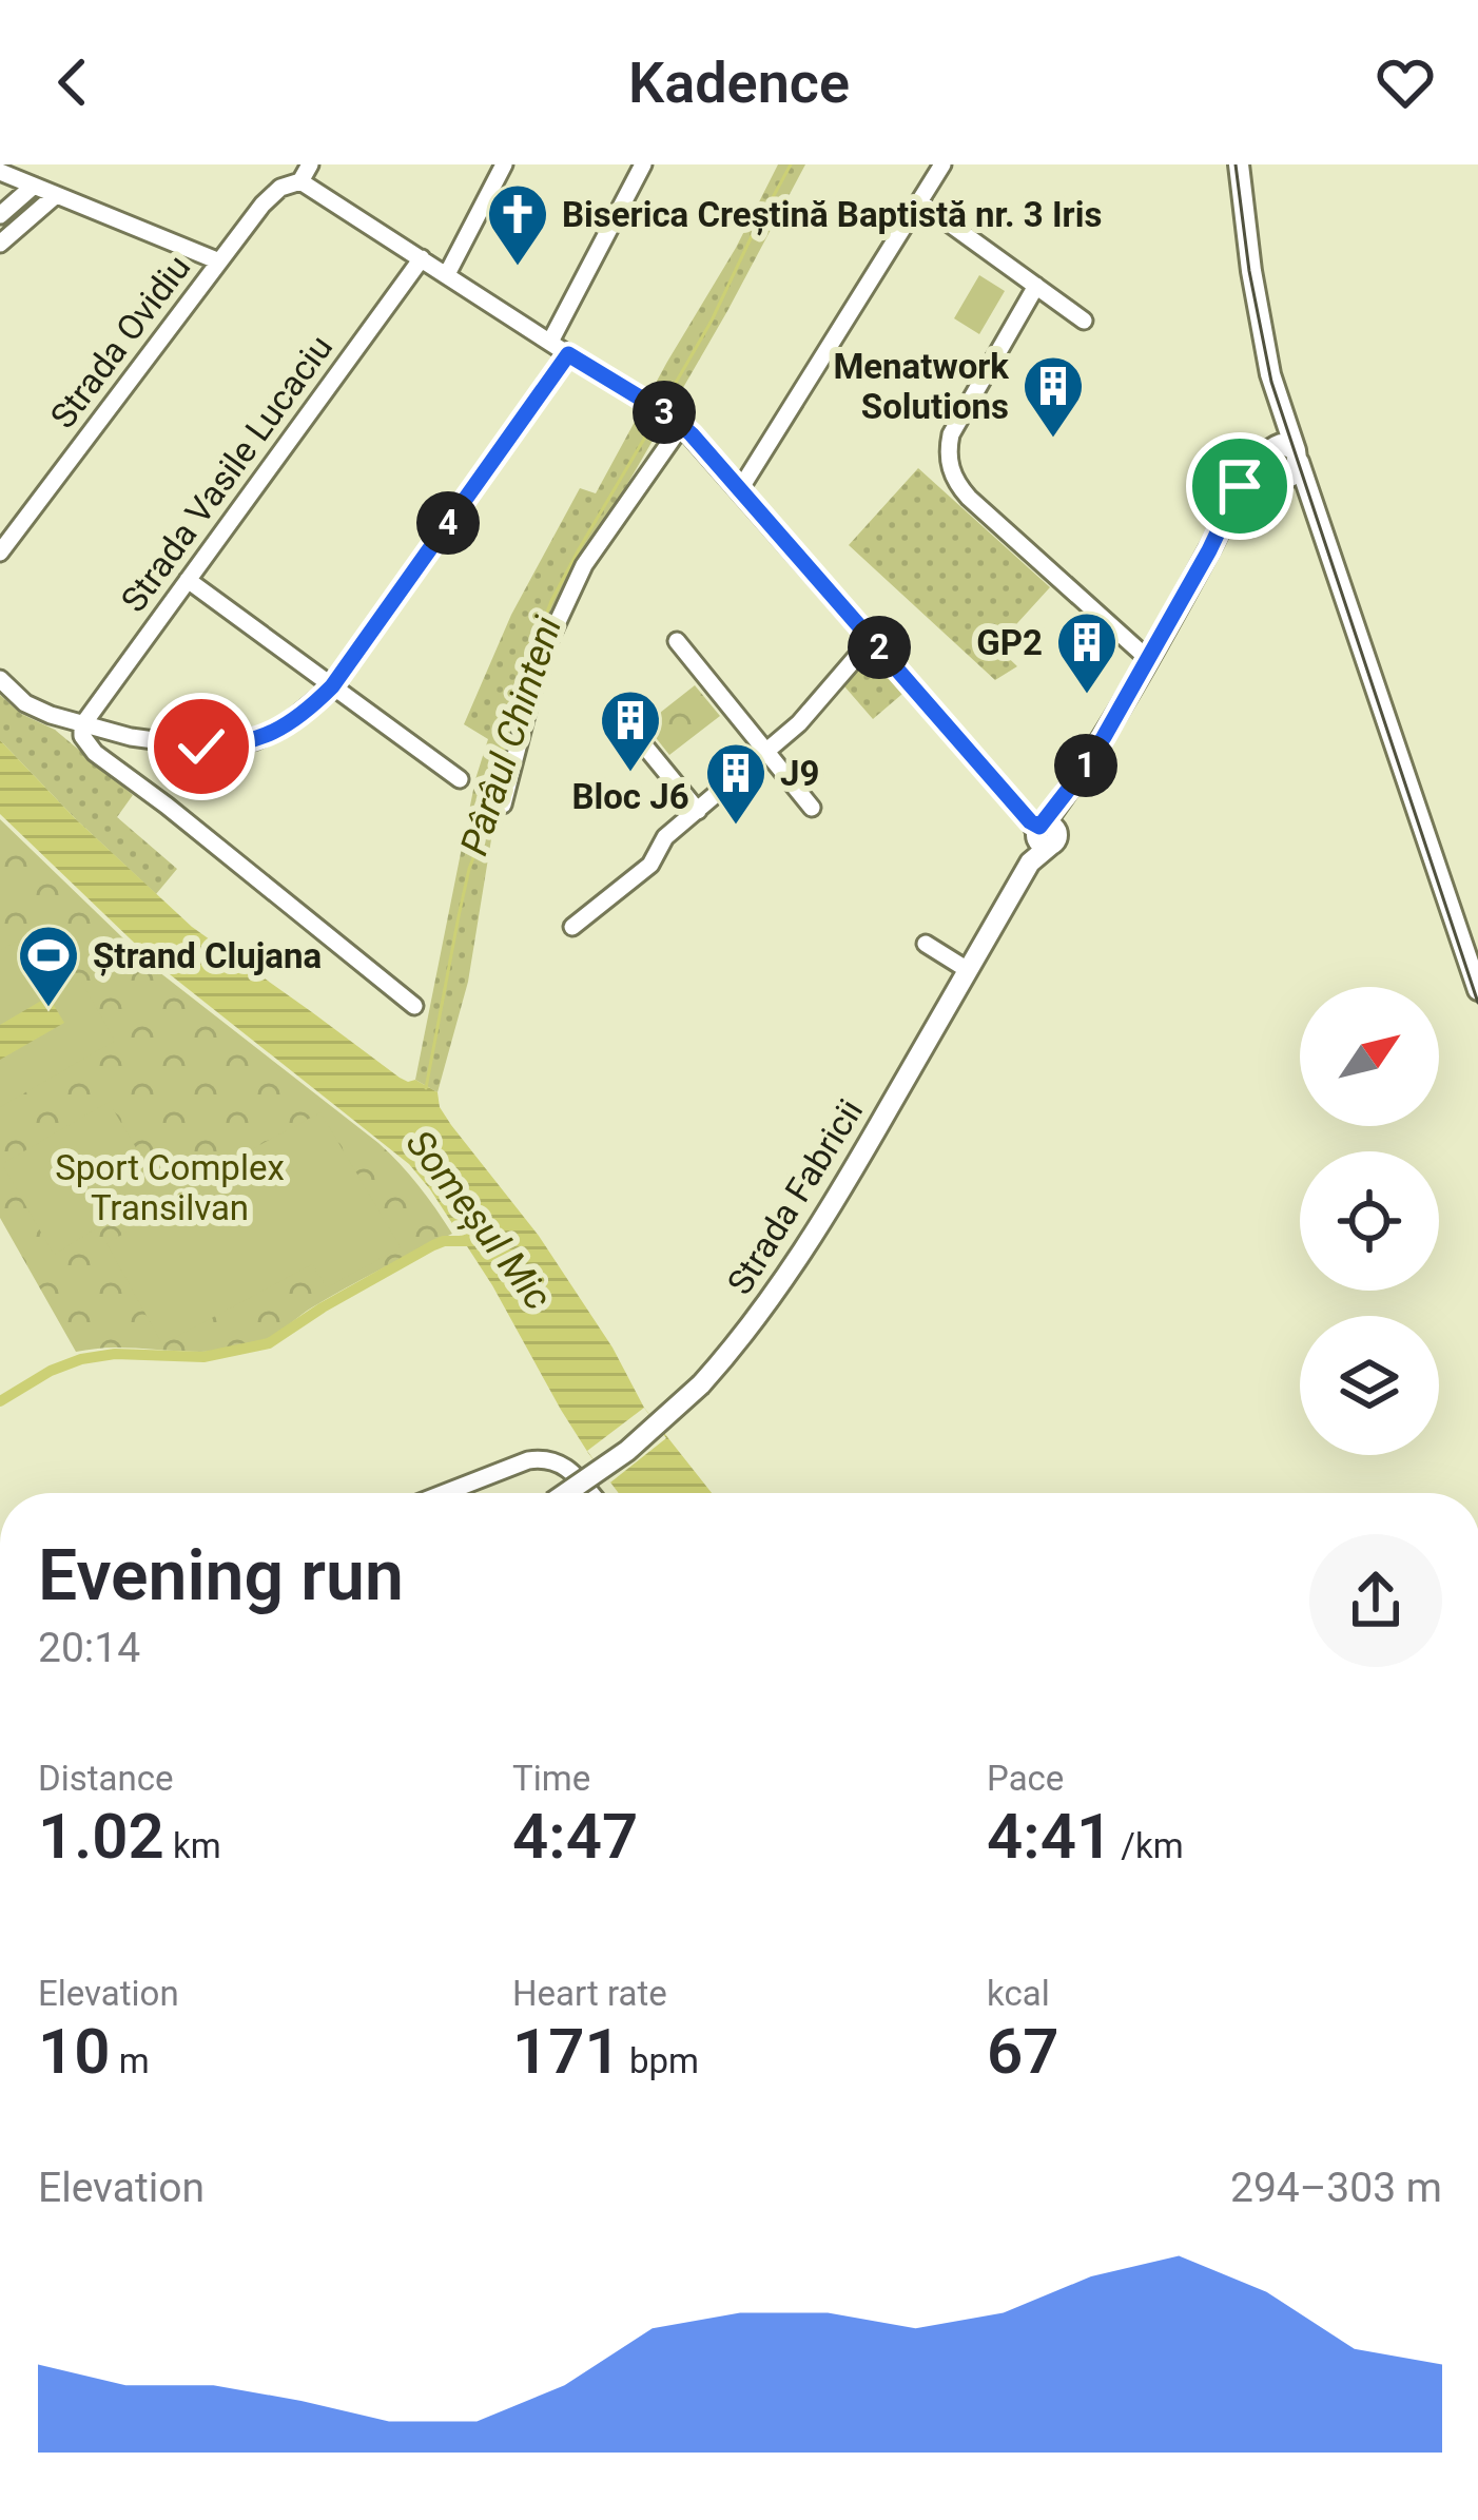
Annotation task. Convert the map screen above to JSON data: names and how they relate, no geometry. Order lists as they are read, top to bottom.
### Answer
{
  "streets": {
    "main road": ["Strada Fabricii"],
    "street": ["Strada Ovidiu", "Strada Vasile Lucaciu"]
  },
  "water": ["Pârâul Chinteni", "Someșul Mic"],
  "parks": ["Sport Complex Transilvan"],
  "places": {
    "church": ["Biserica Creștină Baptistă nr. 3 Iris"],
    "building": [
      "Menatwork Solutions",
      "GP2",
      "Bloc J6",
      "J9"
    ],
    "sports": ["Ștrand Clujana"]
  },
  "north": "top right",
  "page": {
    "header": "Kadence",
    "pins": [
      "3",
      "4",
      "2",
      "1"
    ],
    "heading": ["Evening run", "20:14"],
    "stats": [
      ["Distance", "1.02 km"],
      ["Time", "4:47"],
      ["Pace", "4:41 /km"],
      ["Elevation", "10 m"],
      ["Heart rate", "171 bpm"],
      ["kcal", "67"]
    ],
    "chart": ["Elevation", "294–303 m"]
  }
}
